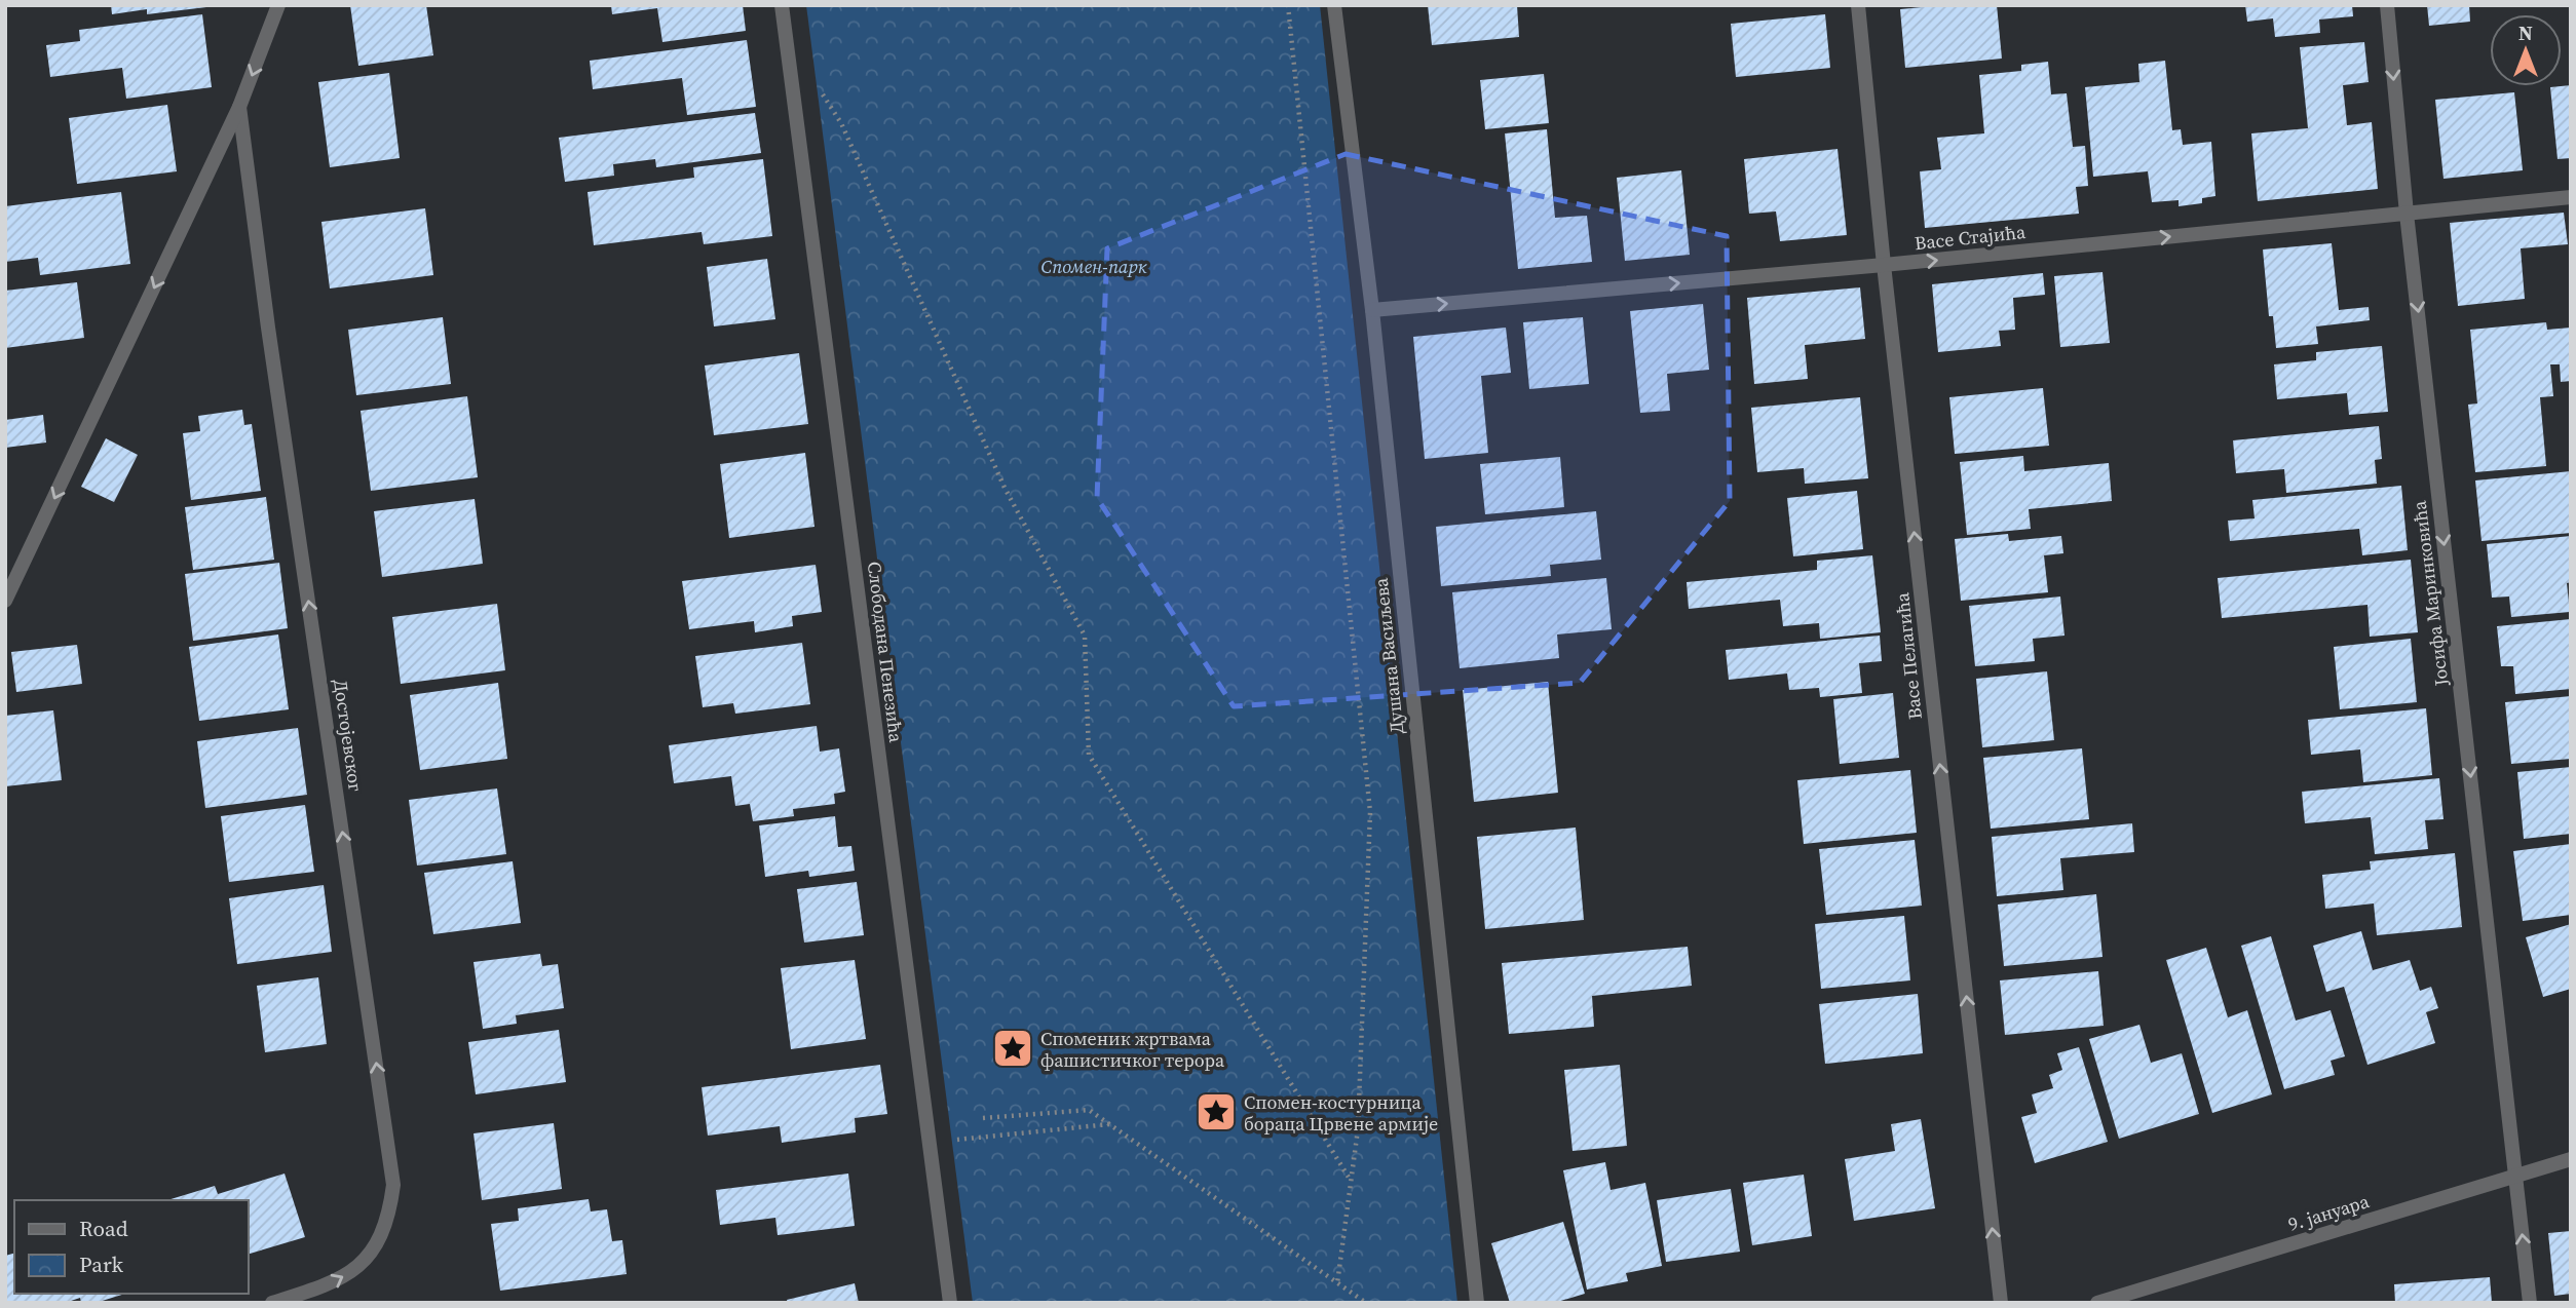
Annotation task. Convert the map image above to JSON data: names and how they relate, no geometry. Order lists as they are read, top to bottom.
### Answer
{
  "streets": {
    "street": [
      "Васе Стајића",
      "Јосифа Маринковића",
      "Слободана Пенезића",
      "Душана Васиљева",
      "Васе Пелагића",
      "Достојевског",
      "9. јануара"
    ]
  },
  "crossings": [
    ["Васе Стајића", "Јосифа Маринковића"],
    ["Васе Стајића", "Душана Васиљева"],
    ["Васе Стајића", "Васе Пелагића"],
    ["Јосифа Маринковића", "9. јануара"]
  ],
  "one_way": ["Васе Стајића", "Јосифа Маринковића", "Васе Пелагића"],
  "parks": ["Спомен-парк"],
  "places": {
    "place": ["Споменик жртвама фашистичког терора", "Спомен-костурница бораца Црвене армије"]
  },
  "legend": ["Road", "Park"],
  "north": "top"
}
